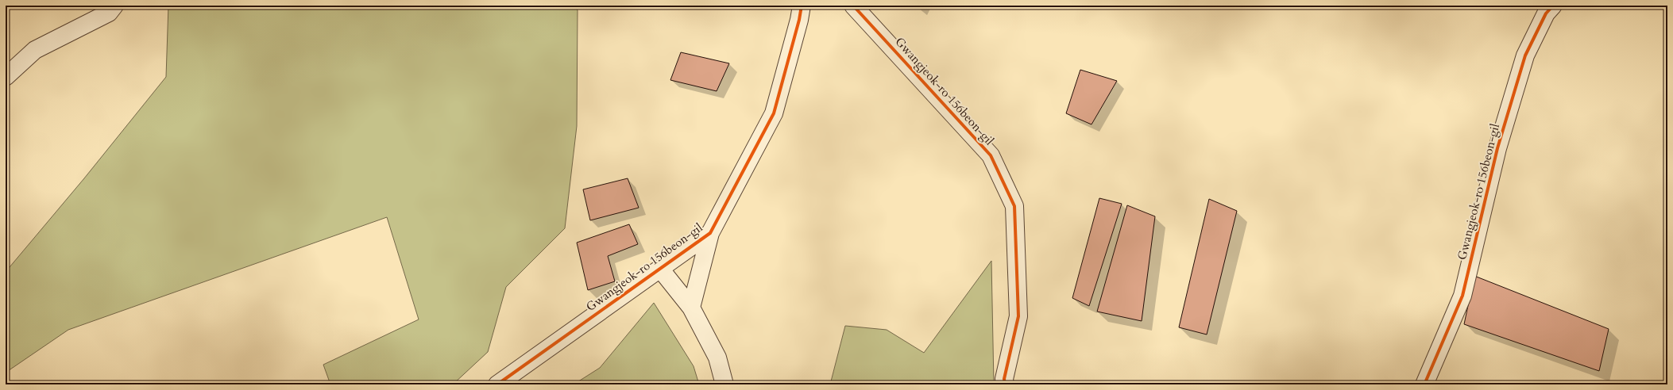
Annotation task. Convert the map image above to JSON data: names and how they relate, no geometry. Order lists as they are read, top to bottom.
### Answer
{
  "streets": {
    "street": ["Gwangjeok-ro 156beon-gil"]
  }
}
